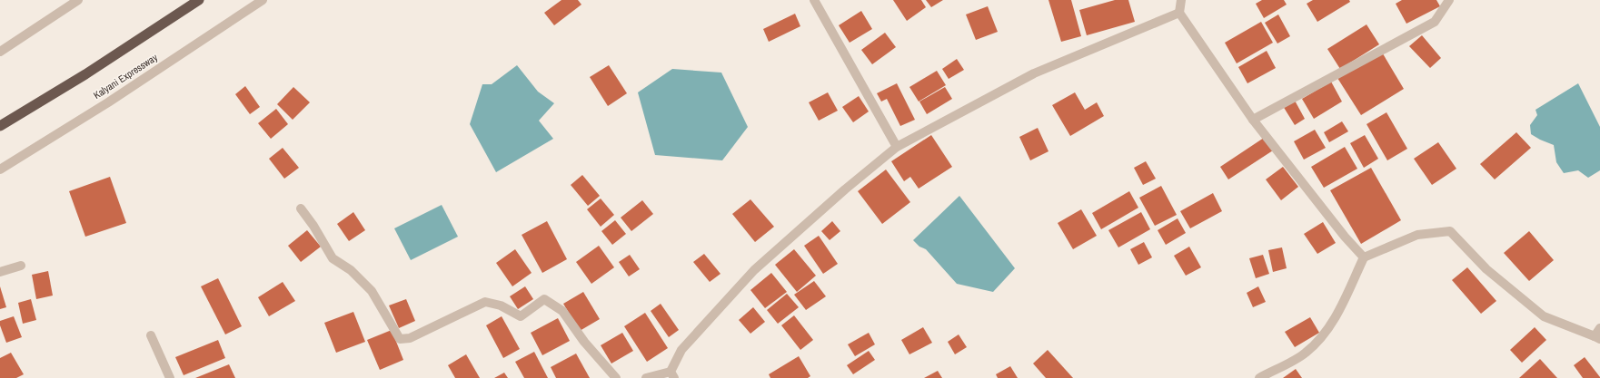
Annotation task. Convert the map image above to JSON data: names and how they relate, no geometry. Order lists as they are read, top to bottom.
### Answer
{
  "streets": {
    "street": ["Kalyani Expressway"]
  }
}
